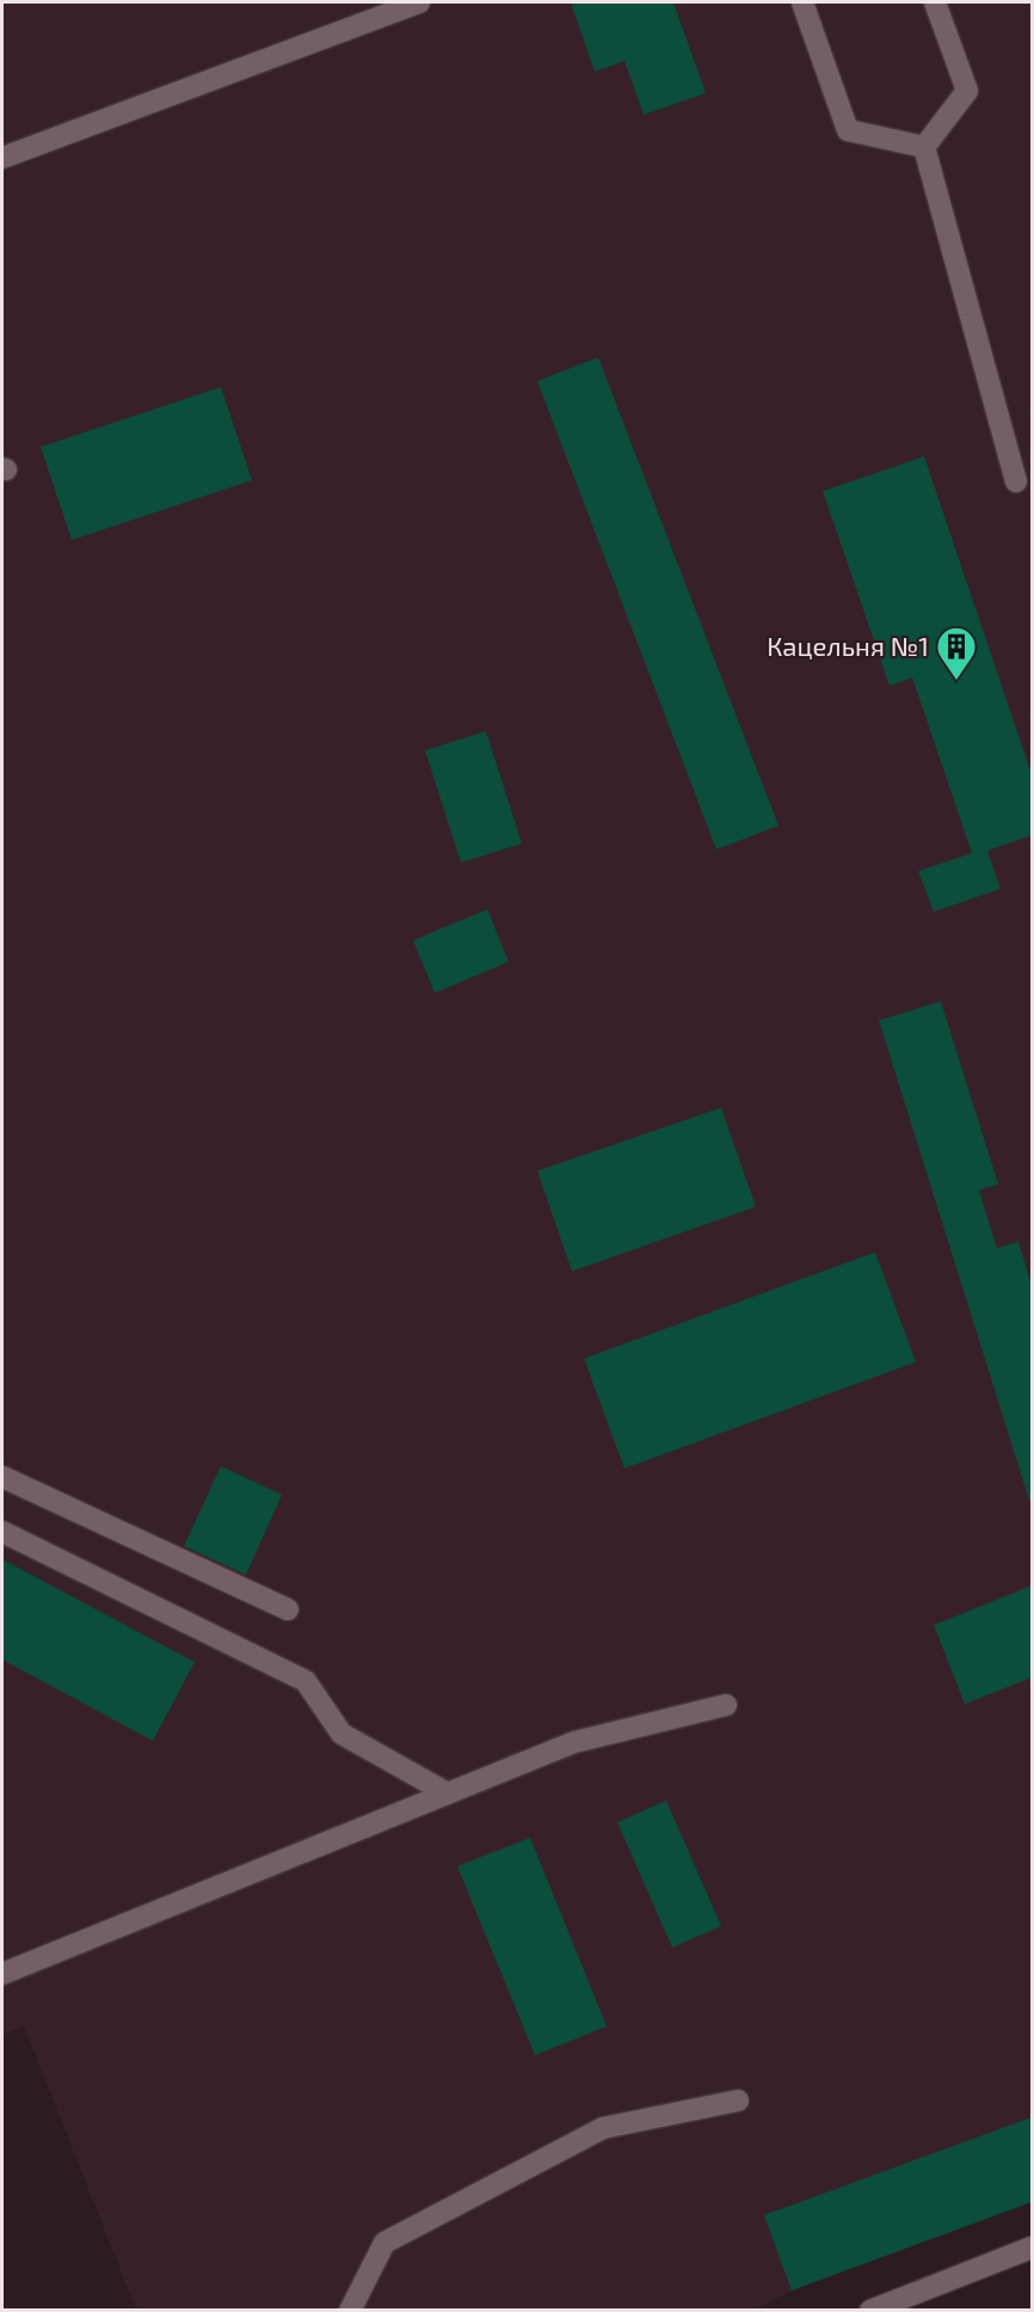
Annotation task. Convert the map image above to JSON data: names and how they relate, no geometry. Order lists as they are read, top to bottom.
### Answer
{
  "places": {
    "building": ["Кацельня №1"]
  }
}
